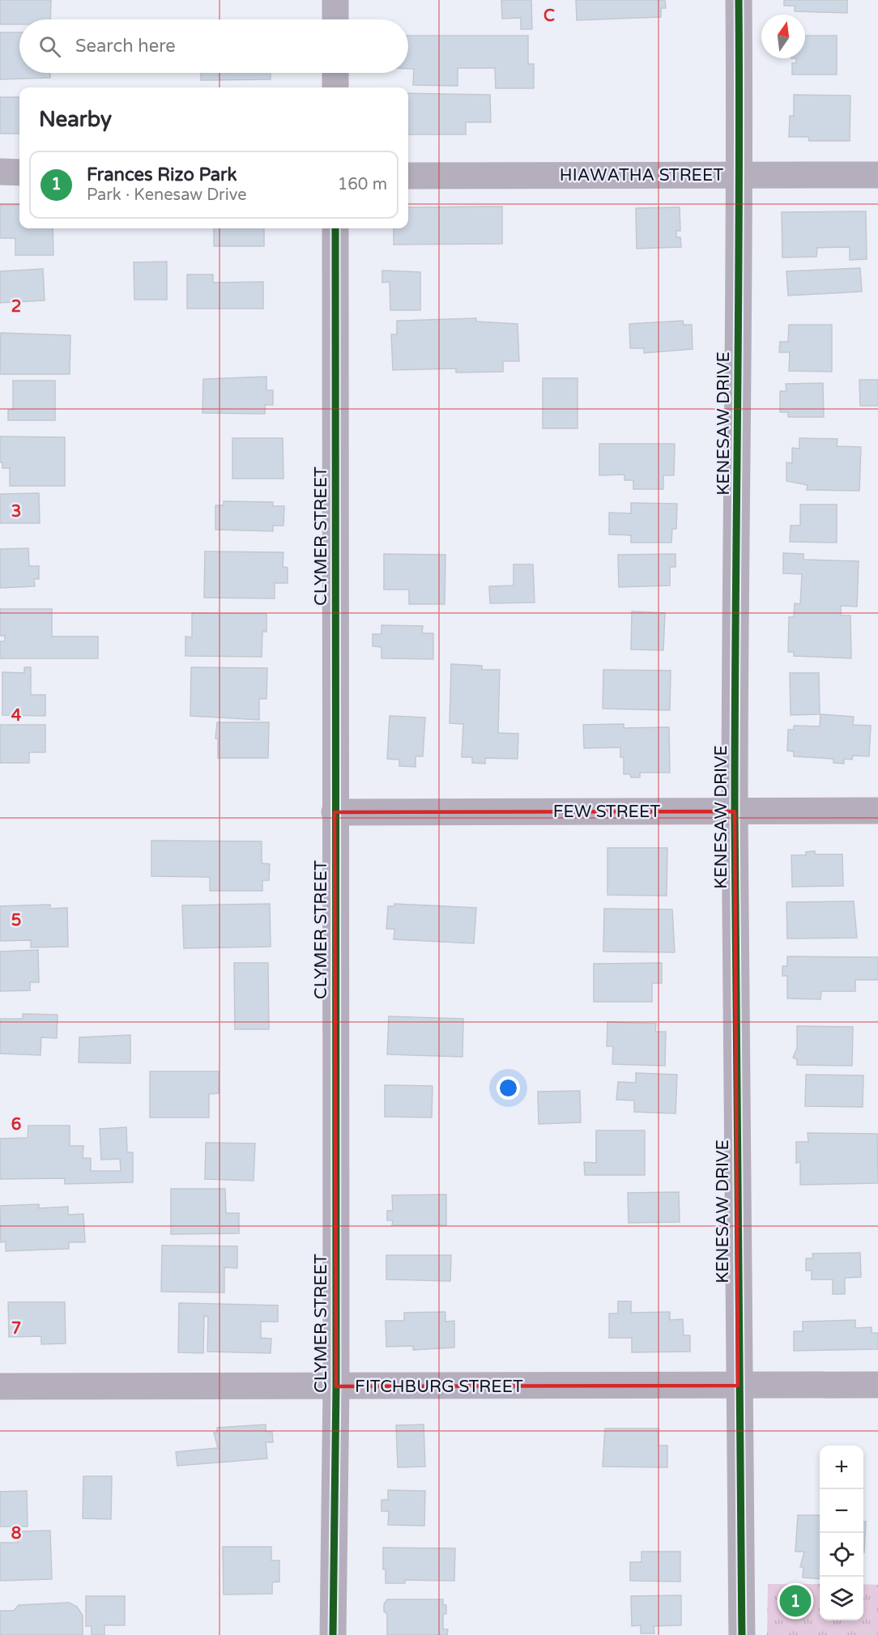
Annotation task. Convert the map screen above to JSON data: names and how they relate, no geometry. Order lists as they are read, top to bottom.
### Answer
{
  "streets": {
    "street": [
      "HIAWATHA STREET",
      "KENESAW DRIVE",
      "CLYMER STREET",
      "FEW STREET",
      "FITCHBURG STREET"
    ]
  },
  "crossings": [
    ["HIAWATHA STREET", "KENESAW DRIVE"],
    ["KENESAW DRIVE", "FEW STREET"],
    ["KENESAW DRIVE", "FITCHBURG STREET"],
    ["CLYMER STREET", "FEW STREET"],
    ["CLYMER STREET", "FITCHBURG STREET"]
  ],
  "north": "top",
  "page": {
    "search": "Search here",
    "heading": "Nearby",
    "list": [
      {
        "mark": "1",
        "name": "Frances Rizo Park",
        "note": "Park · Kenesaw Drive",
        "value": "160 m"
      }
    ],
    "map_buttons": ["+", "−"],
    "pins": "1"
  },
  "grid": {
    "columns": ["C"],
    "rows": [
      "2",
      "3",
      "4",
      "5",
      "6",
      "7",
      "8"
    ]
  }
}
